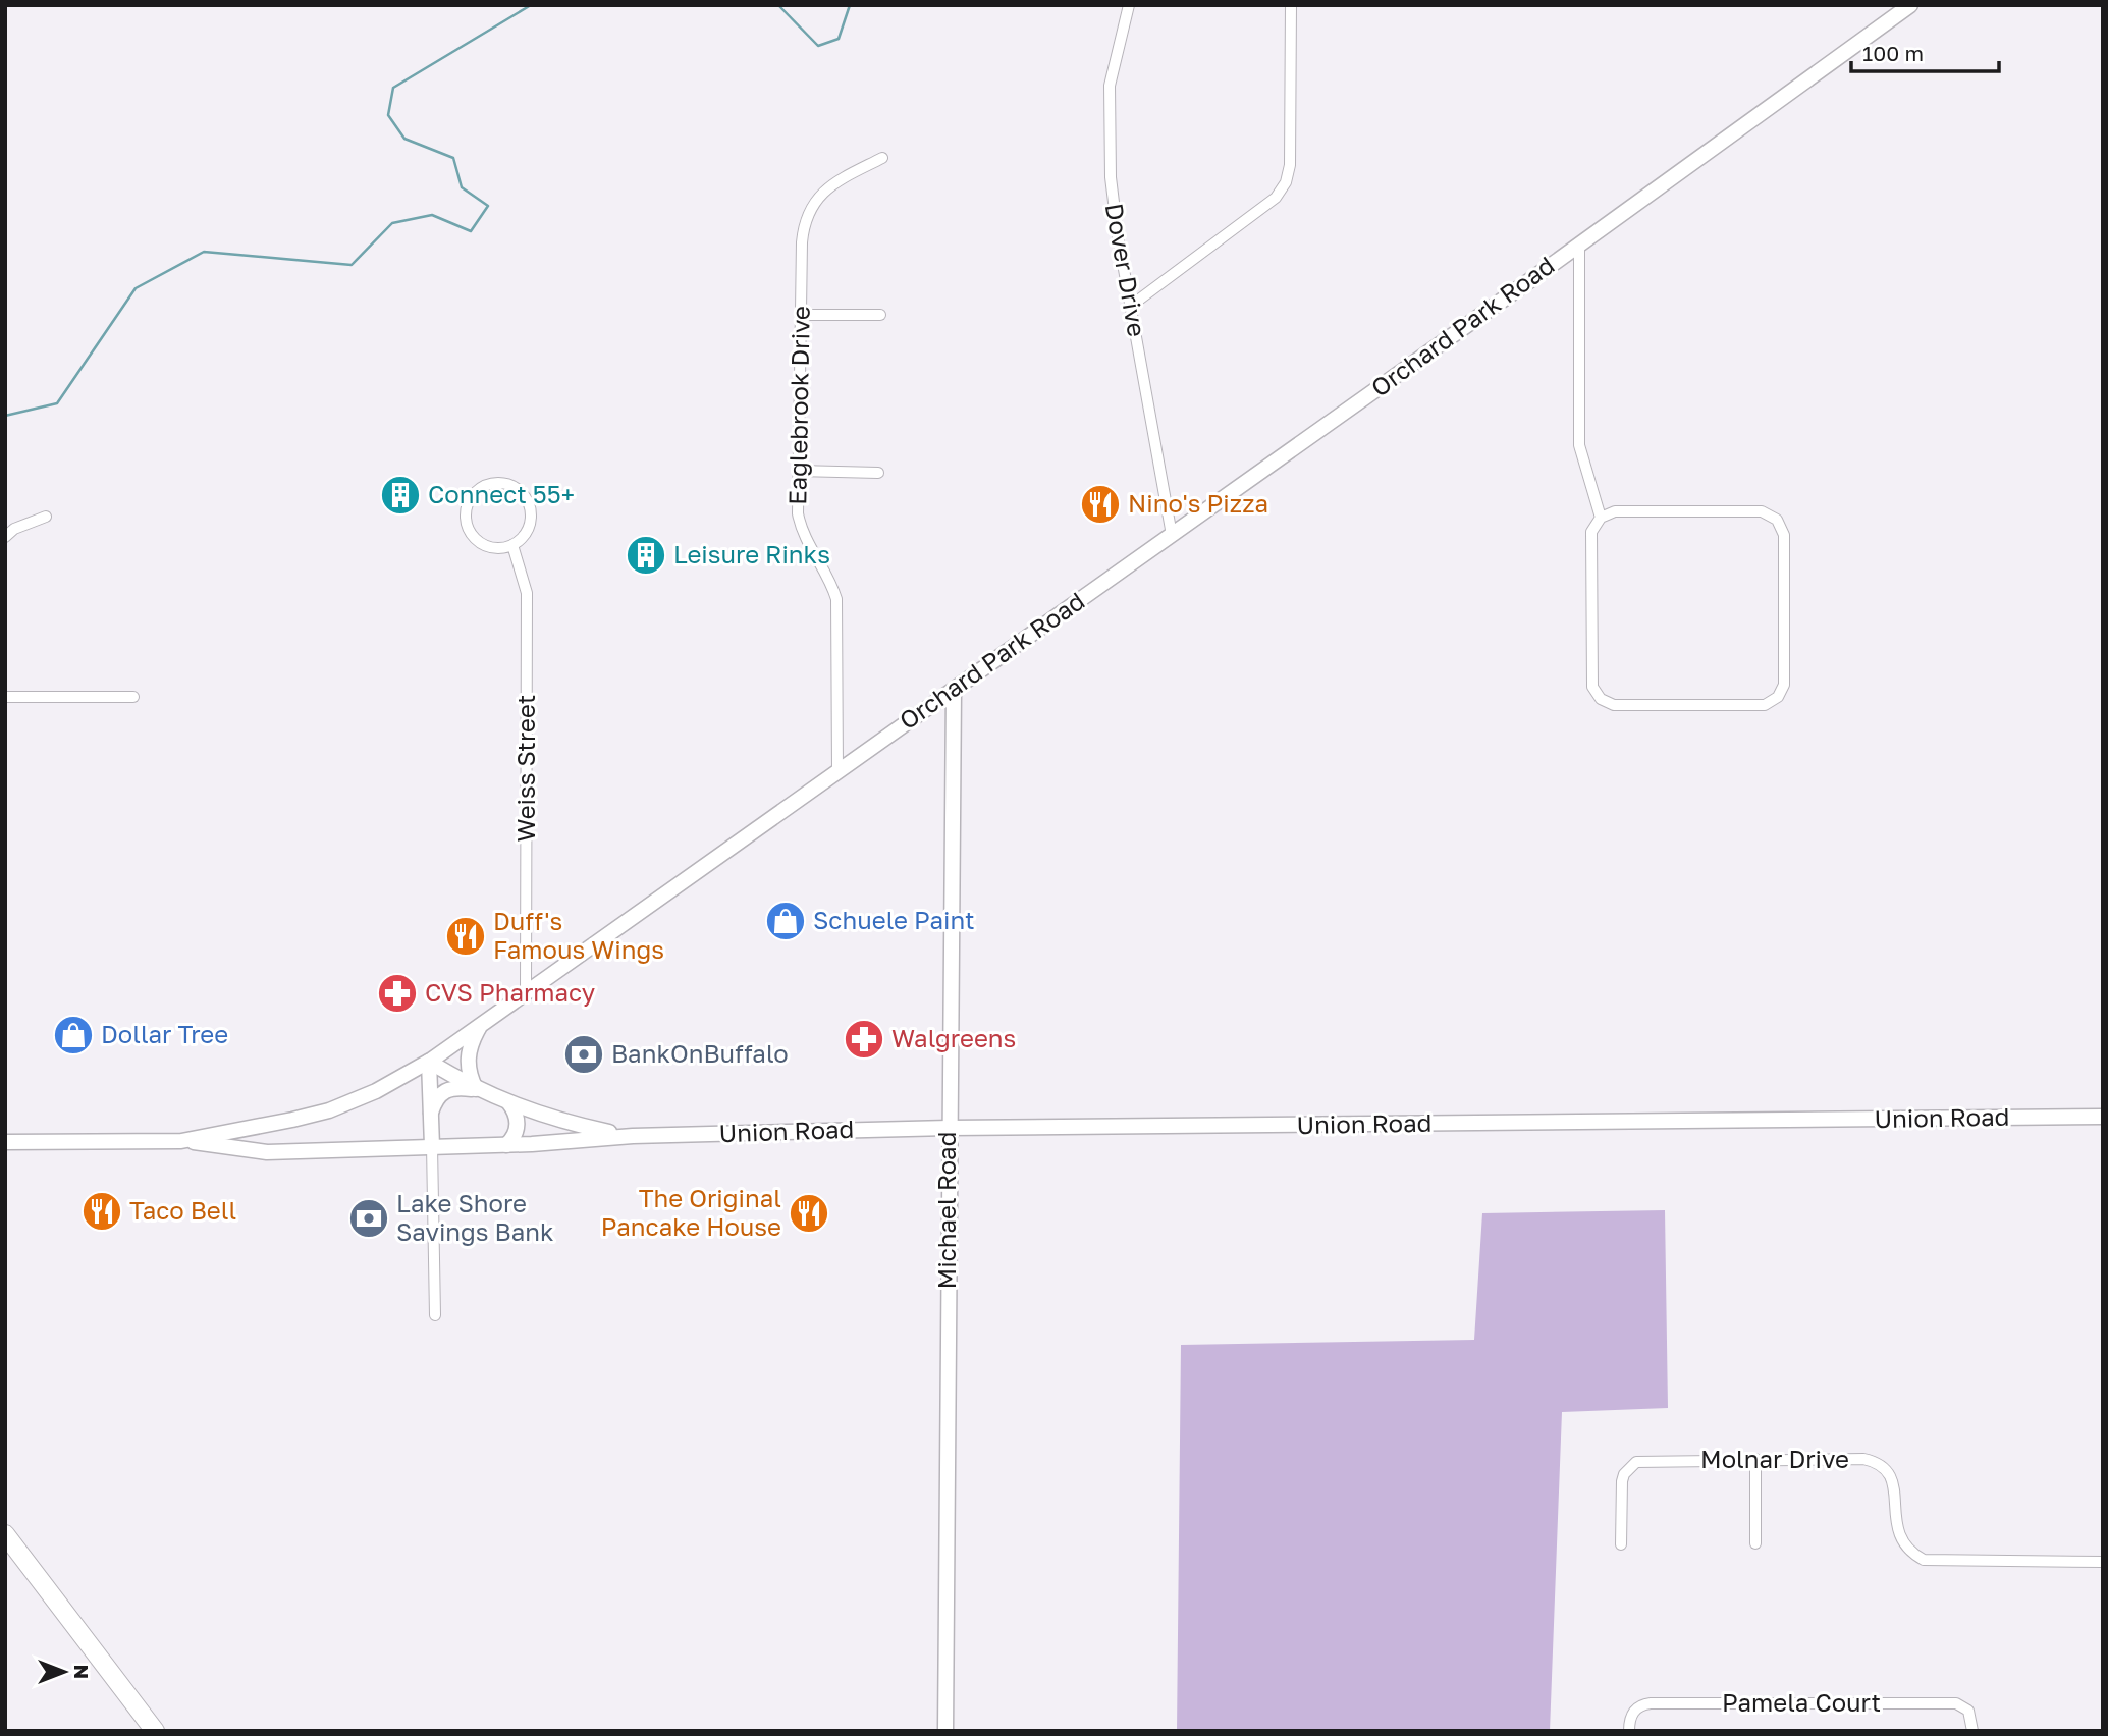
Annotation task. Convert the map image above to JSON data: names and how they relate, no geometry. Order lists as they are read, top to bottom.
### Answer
{
  "streets": {
    "main road": ["Orchard Park Road", "Union Road", "Michael Road"],
    "street": [
      "Dover Drive",
      "Eaglebrook Drive",
      "Weiss Street",
      "Molnar Drive",
      "Pamela Court"
    ]
  },
  "crossings": [
    ["Dover Drive", "Orchard Park Road"],
    ["Orchard Park Road", "Eaglebrook Drive"],
    ["Orchard Park Road", "Weiss Street"],
    ["Orchard Park Road", "Union Road"],
    ["Orchard Park Road", "Michael Road"],
    ["Union Road", "Michael Road"]
  ],
  "places": {
    "building": ["Connect 55+", "Leisure Rinks"],
    "restaurant": [
      "Nino's Pizza",
      "Duff's Famous Wings",
      "Taco Bell",
      "The Original Pancake House"
    ],
    "shop": ["Schuele Paint", "Dollar Tree"],
    "pharmacy": ["CVS Pharmacy", "Walgreens"],
    "bank": ["BankOnBuffalo", "Lake Shore Savings Bank"]
  },
  "scale_bar": "100 m",
  "north": "right"
}
